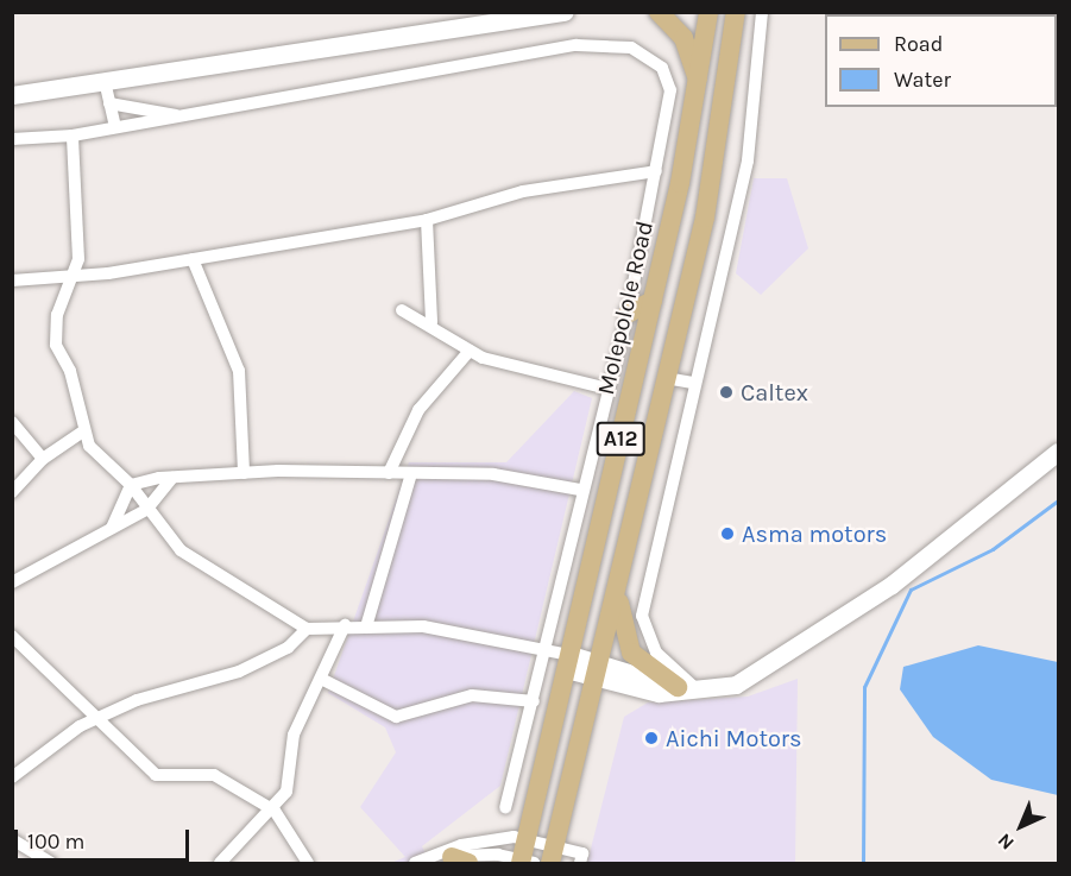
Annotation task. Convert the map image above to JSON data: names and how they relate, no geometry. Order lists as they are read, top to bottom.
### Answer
{
  "streets": {
    "main road": ["Molepolole Road", "A12"]
  },
  "places": ["Caltex", "Asma motors", "Aichi Motors"],
  "legend": ["Road", "Water"],
  "scale_bar": "100 m",
  "north": "bottom left"
}
